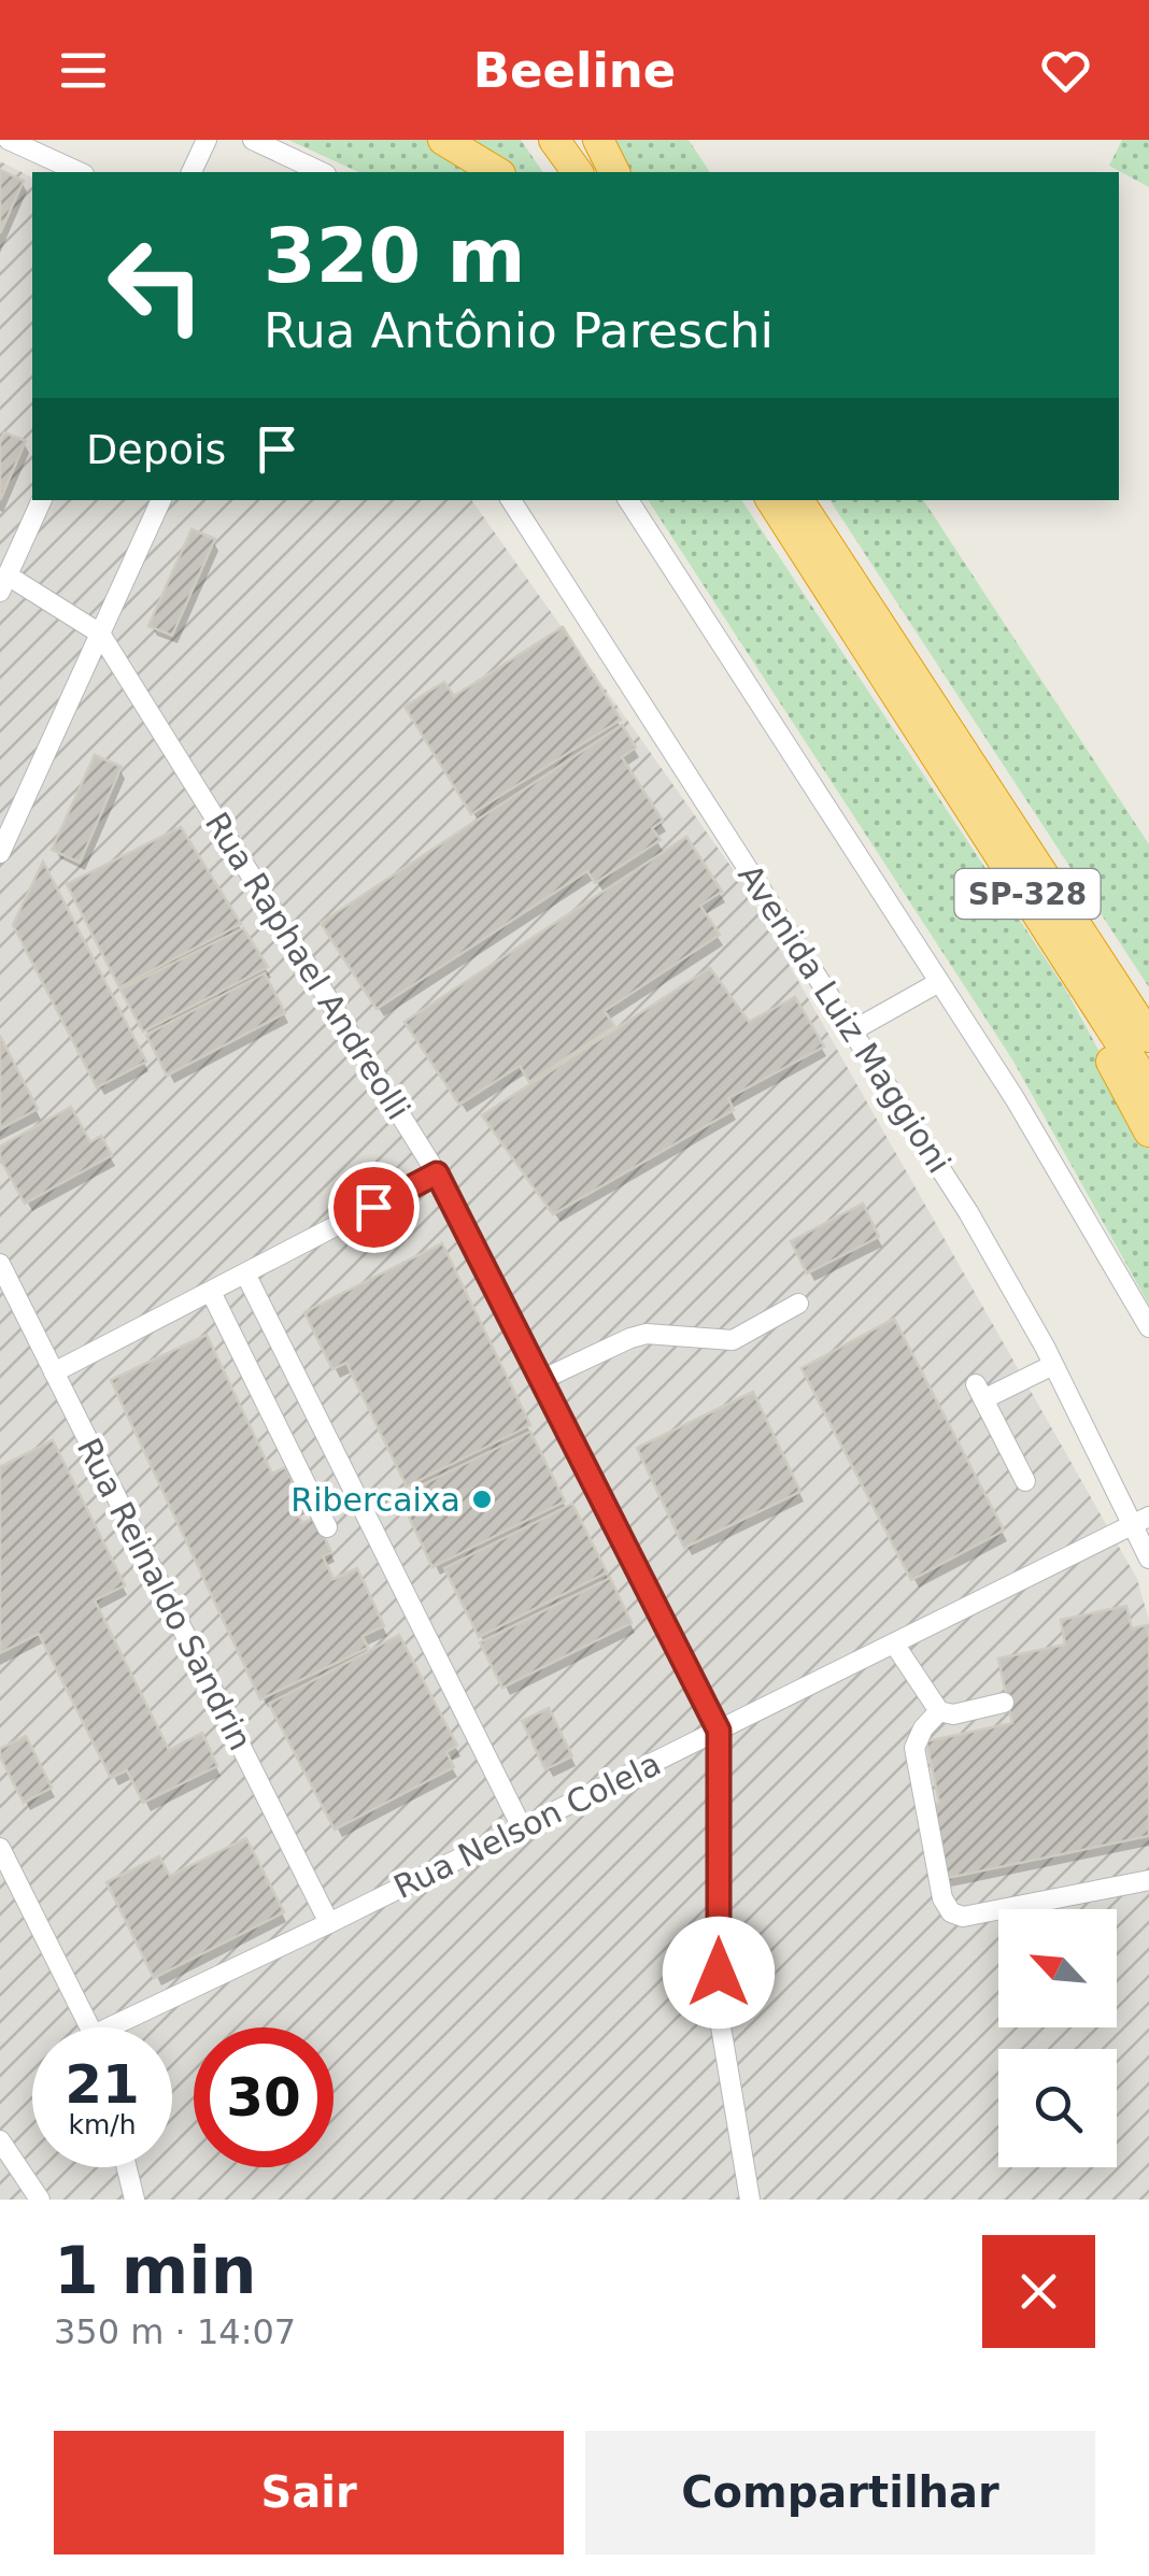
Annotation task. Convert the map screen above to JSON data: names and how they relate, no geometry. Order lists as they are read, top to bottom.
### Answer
{
  "streets": {
    "highway": ["SP-328"],
    "street": [
      "Rua Raphael Andreolli",
      "Avenida Luiz Maggioni",
      "Rua Reinaldo Sandrin",
      "Rua Nelson Colela"
    ]
  },
  "crossings": [
    ["Rua Raphael Andreolli", "Rua Nelson Colela"],
    ["Avenida Luiz Maggioni", "Rua Nelson Colela"],
    ["Rua Reinaldo Sandrin", "Rua Nelson Colela"]
  ],
  "places": ["Ribercaixa"],
  "north": "top left",
  "page": {
    "header": "Beeline",
    "turn": ["320 m", "Rua Antônio Pareschi"],
    "then": "Depois",
    "speed": "21 km/h",
    "limit": "30",
    "heading": ["1 min", "350 m · 14:07"],
    "buttons": ["Sair", "Compartilhar"]
  }
}
